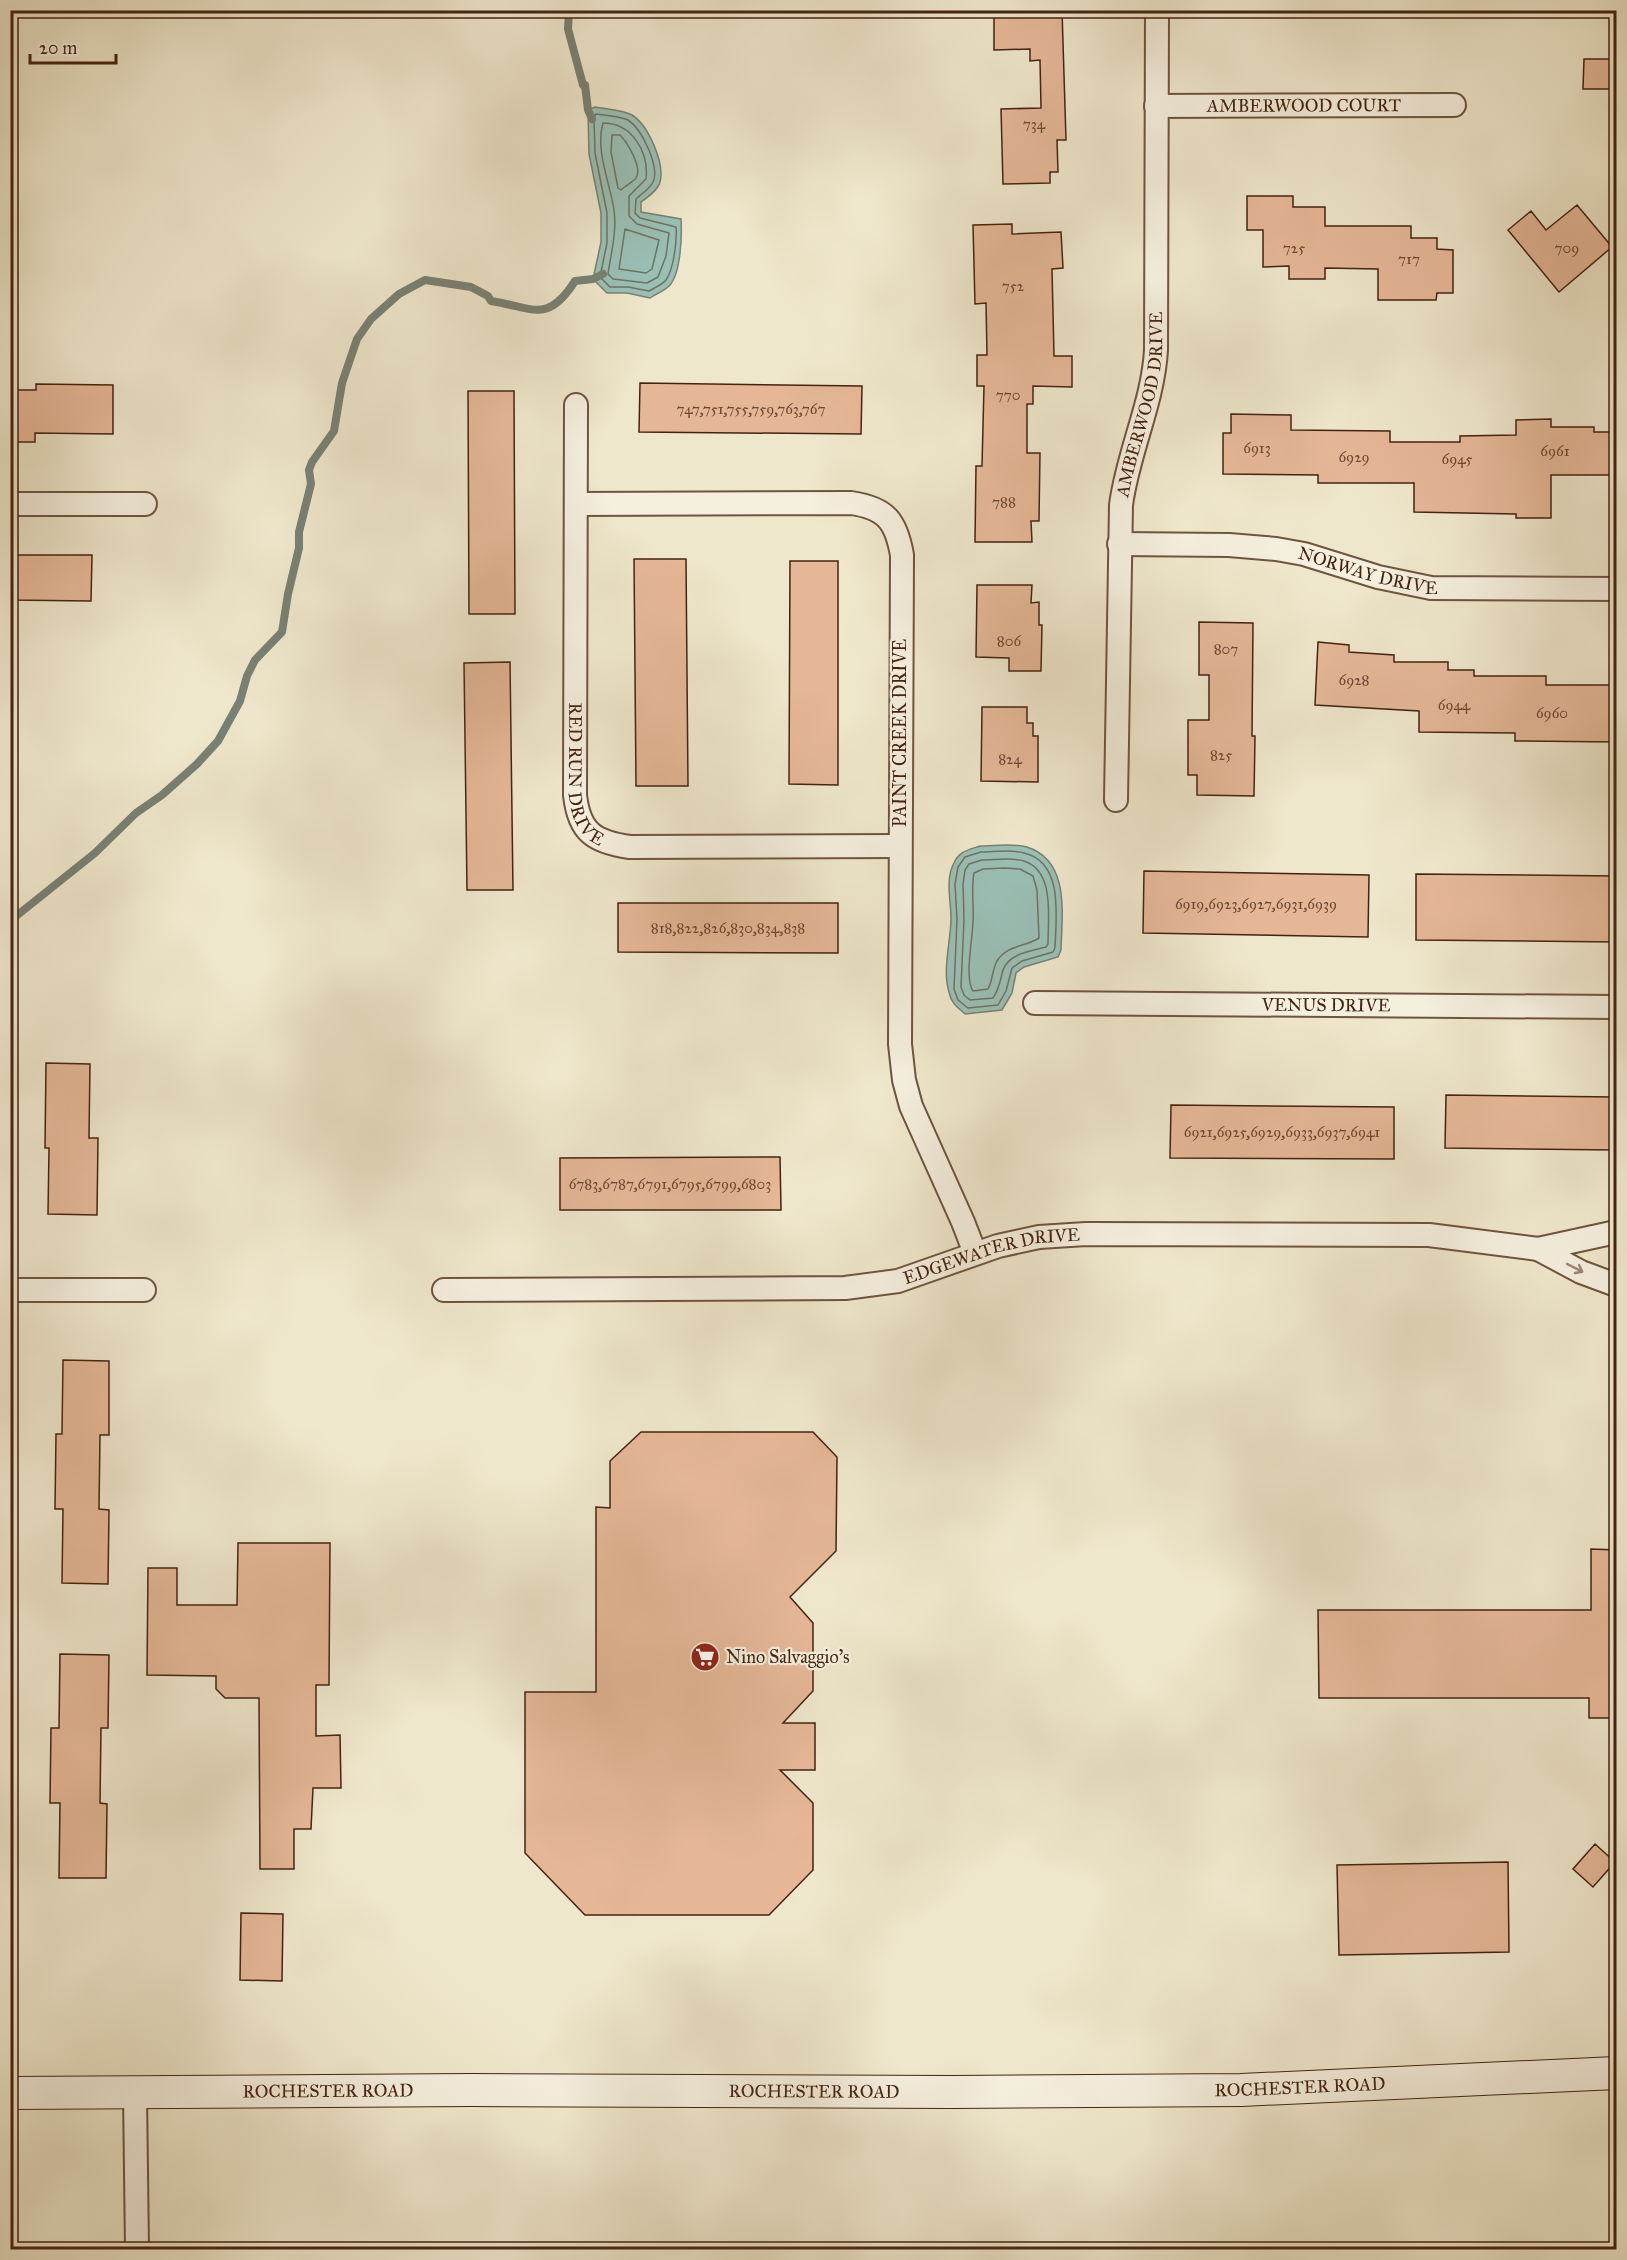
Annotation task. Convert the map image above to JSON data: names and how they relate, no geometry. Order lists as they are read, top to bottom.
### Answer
{
  "streets": {
    "main road": ["ROCHESTER ROAD"],
    "street": [
      "AMBERWOOD COURT",
      "AMBERWOOD DRIVE",
      "NORWAY DRIVE",
      "PAINT CREEK DRIVE",
      "RED RUN DRIVE",
      "VENUS DRIVE",
      "EDGEWATER DRIVE"
    ]
  },
  "crossings": [
    ["AMBERWOOD COURT", "AMBERWOOD DRIVE"],
    ["AMBERWOOD DRIVE", "NORWAY DRIVE"],
    ["PAINT CREEK DRIVE", "RED RUN DRIVE"],
    ["PAINT CREEK DRIVE", "EDGEWATER DRIVE"]
  ],
  "places": {
    "supermarket": ["Nino Salvaggio's"]
  },
  "house_numbers": [
    "734",
    "725",
    "709",
    "717",
    "752",
    "770",
    "747,751,755,759,763,767",
    "6913",
    "6961",
    "6929",
    "6945",
    "788",
    "806",
    "807",
    "6928",
    "6944",
    "6960",
    "825",
    "824",
    "6919,6923,6927,6931,6939",
    "818,822,826,830,834,838",
    "6921,6925,6929,6933,6937,6941",
    "6783,6787,6791,6795,6799,6803"
  ],
  "scale_bar": "20 m"
}
